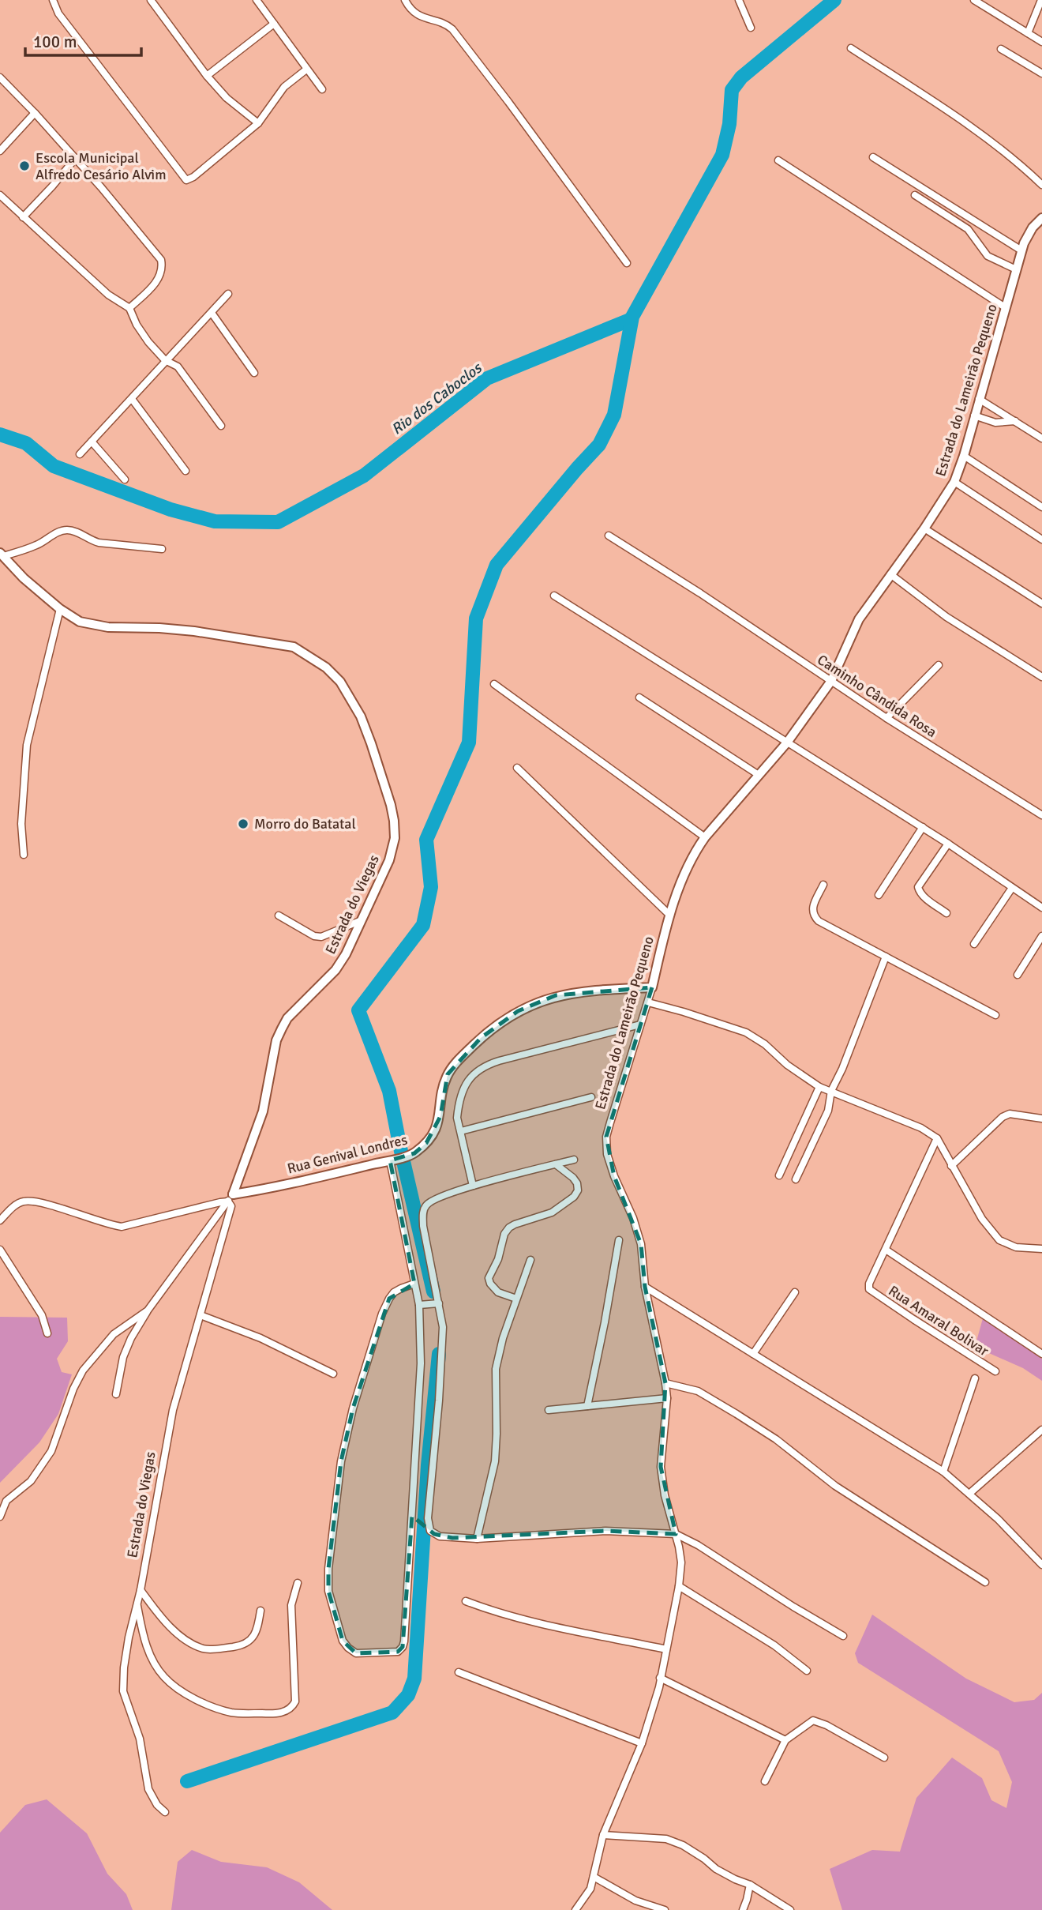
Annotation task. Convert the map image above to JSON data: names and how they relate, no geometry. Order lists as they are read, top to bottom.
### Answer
{
  "streets": {
    "street": [
      "Estrada do Lameirão Pequeno",
      "Caminho Cândida Rosa",
      "Estrada do Viegas",
      "Rua Genival Londres",
      "Rua Amaral Bolivar"
    ]
  },
  "crossings": [
    ["Estrada do Lameirão Pequeno", "Caminho Cândida Rosa"],
    ["Estrada do Lameirão Pequeno", "Rua Genival Londres"],
    ["Estrada do Viegas", "Rua Genival Londres"]
  ],
  "water": ["Rio dos Caboclos"],
  "places": ["Escola Municipal Alfredo Cesário Alvim", "Morro do Batatal"],
  "scale_bar": "100 m"
}
